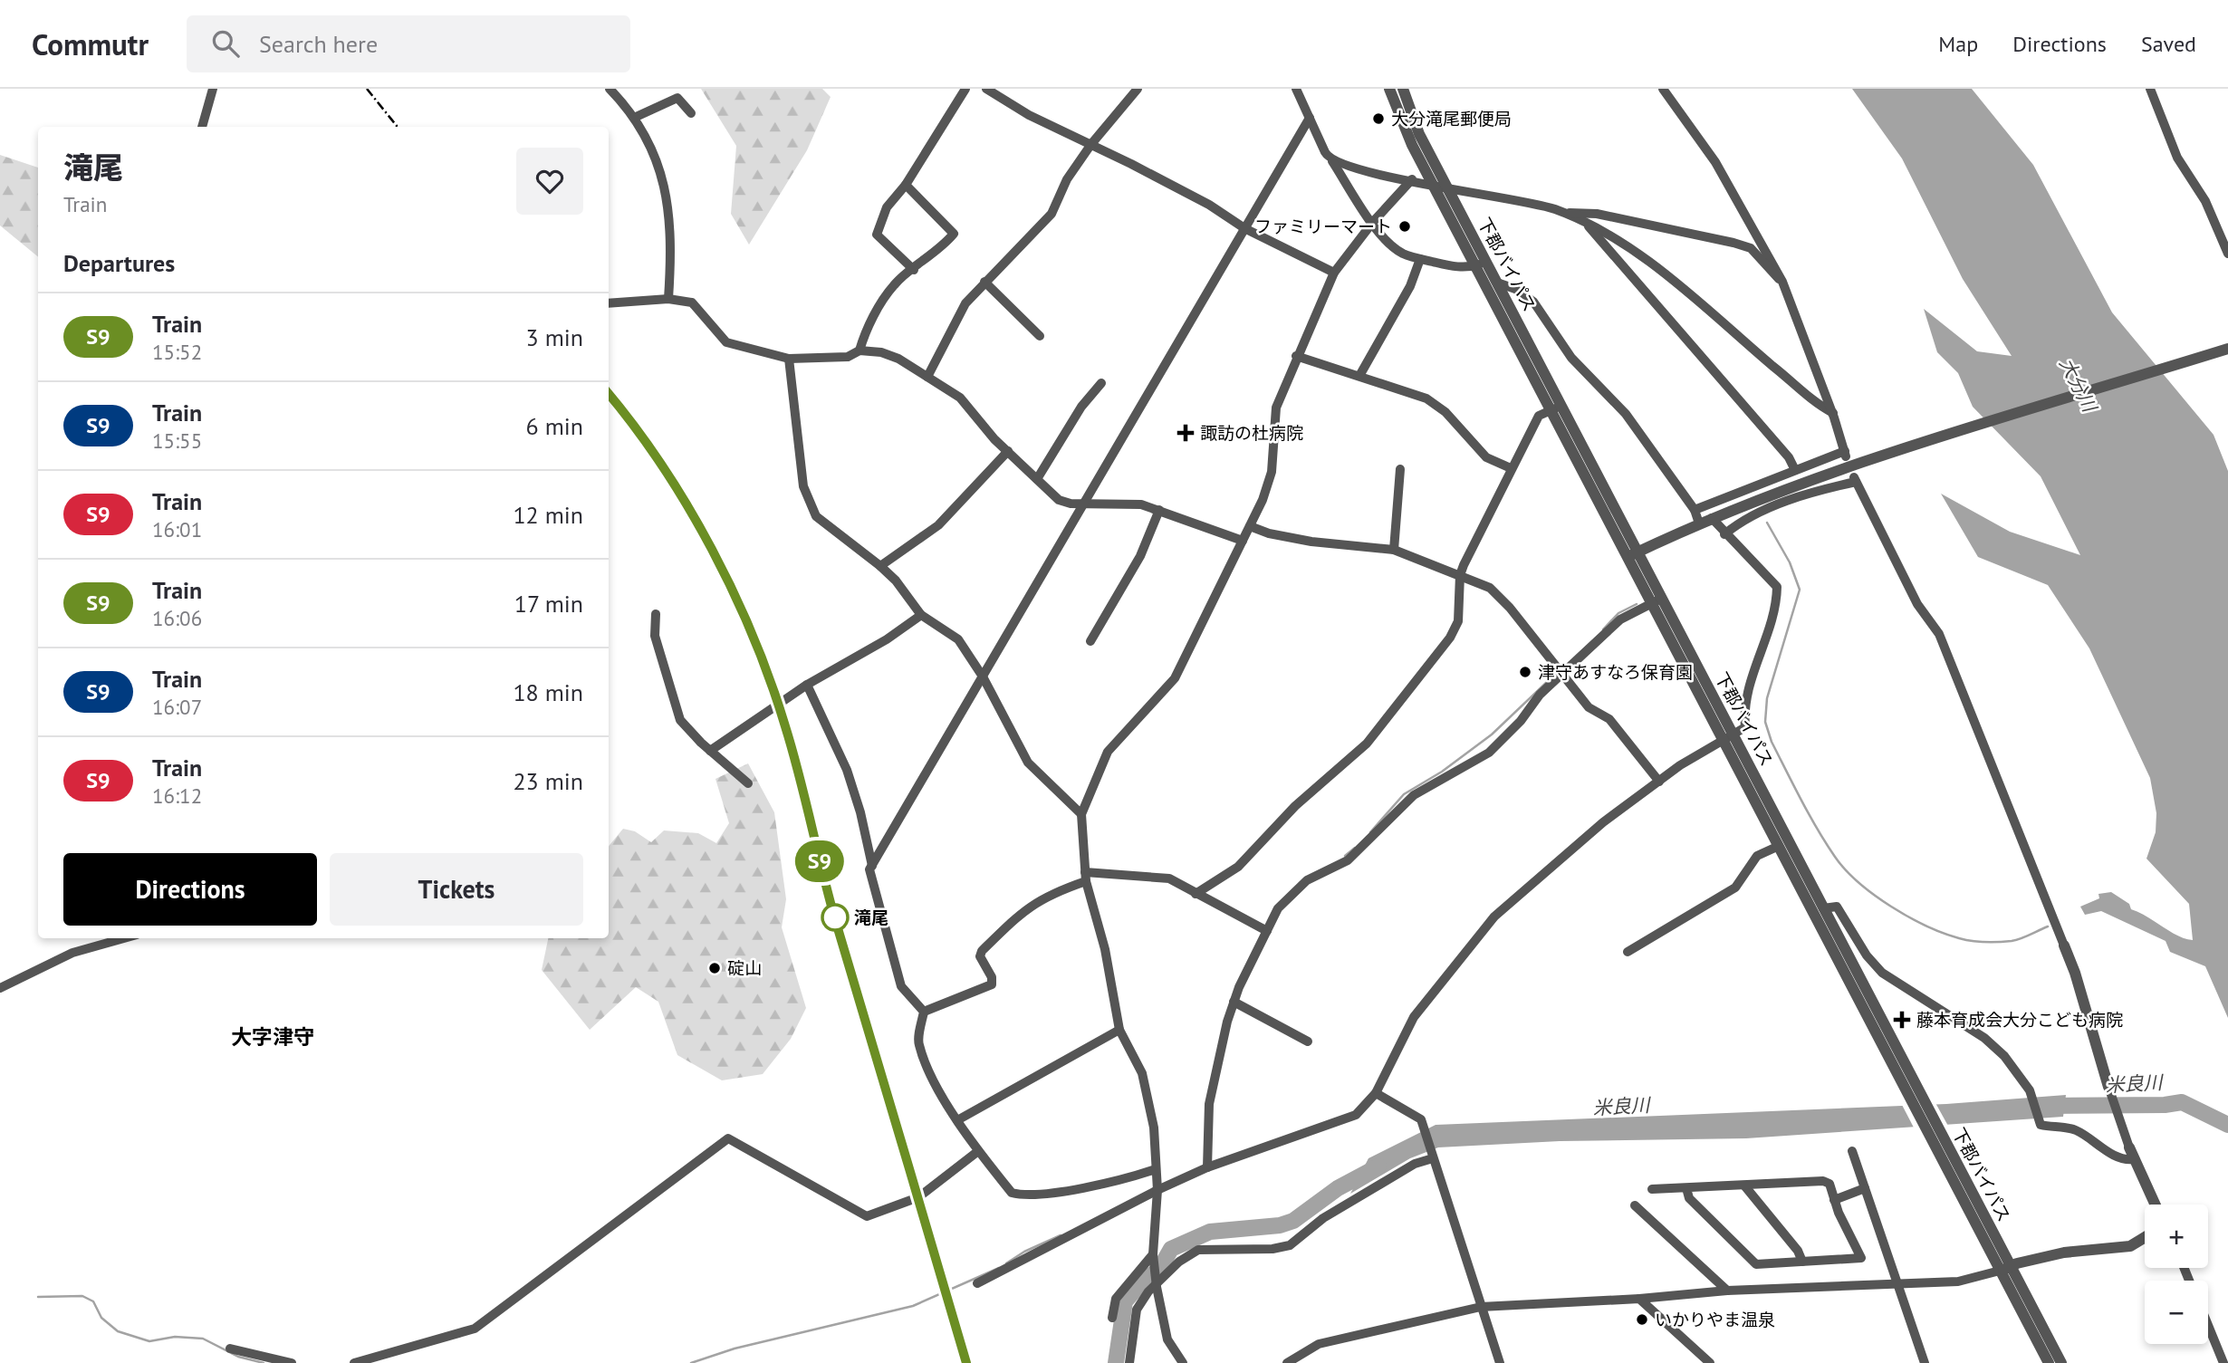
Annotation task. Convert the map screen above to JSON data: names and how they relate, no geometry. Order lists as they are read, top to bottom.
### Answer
{
  "streets": {
    "street": ["下郡バイパス"]
  },
  "districts": ["大字津守"],
  "water": ["大分川", "米良川"],
  "places": {
    "other": [
      "大分滝尾郵便局",
      "ファミリーマート",
      "津守あすなろ保育園",
      "滝尾",
      "碇山",
      "いかりやま温泉"
    ],
    "health": ["諏訪の杜病院", "藤本育成会大分こども病院"]
  },
  "page": {
    "header": "Commutr",
    "search": "Search here",
    "nav": ["Map", "Directions", "Saved"],
    "on_map": "S9",
    "heading": [
      ["滝尾", "Train"],
      "Departures"
    ],
    "list": [
      {
        "mark": "S9",
        "name": "Train",
        "note": "15:52",
        "value": "3 min"
      },
      {
        "mark": "S9",
        "name": "Train",
        "note": "15:55",
        "value": "6 min"
      },
      {
        "mark": "S9",
        "name": "Train",
        "note": "16:01",
        "value": "12 min"
      },
      {
        "mark": "S9",
        "name": "Train",
        "note": "16:06",
        "value": "17 min"
      },
      {
        "mark": "S9",
        "name": "Train",
        "note": "16:07",
        "value": "18 min"
      },
      {
        "mark": "S9",
        "name": "Train",
        "note": "16:12",
        "value": "23 min"
      }
    ],
    "buttons": ["Directions", "Tickets"],
    "map_buttons": ["+", "−"]
  }
}
